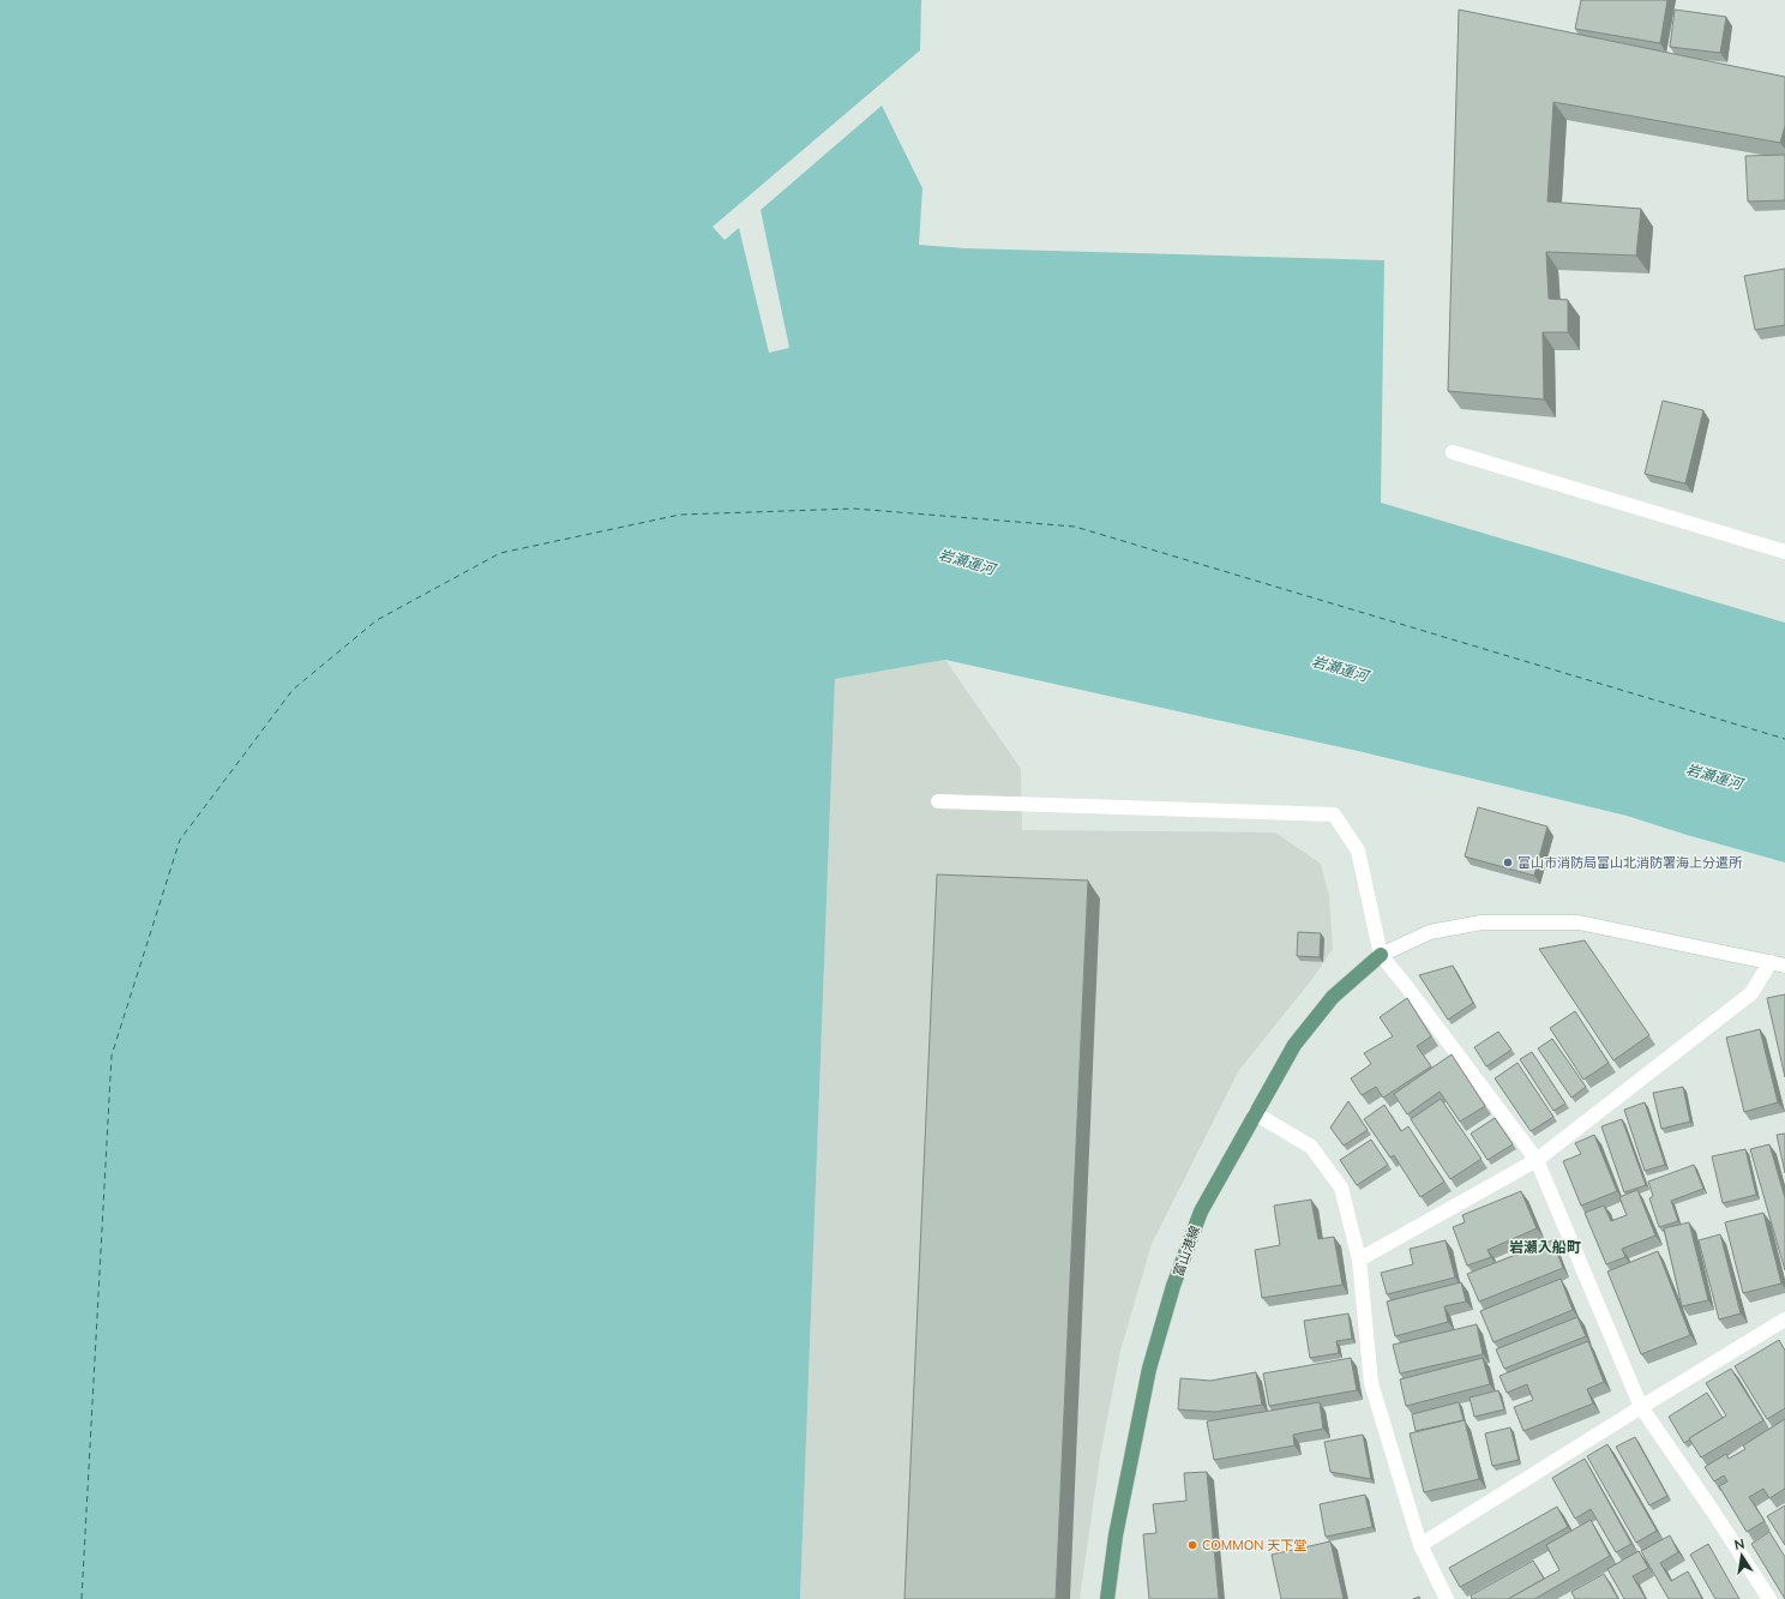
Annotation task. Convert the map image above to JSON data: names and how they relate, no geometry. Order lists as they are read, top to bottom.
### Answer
{
  "streets": {
    "main road": ["富山港線"]
  },
  "districts": ["岩瀬入船町"],
  "water": ["岩瀬運河"],
  "places": ["富山市消防局富山北消防署海上分遣所", "COMMON 天下堂"],
  "north": "top"
}
